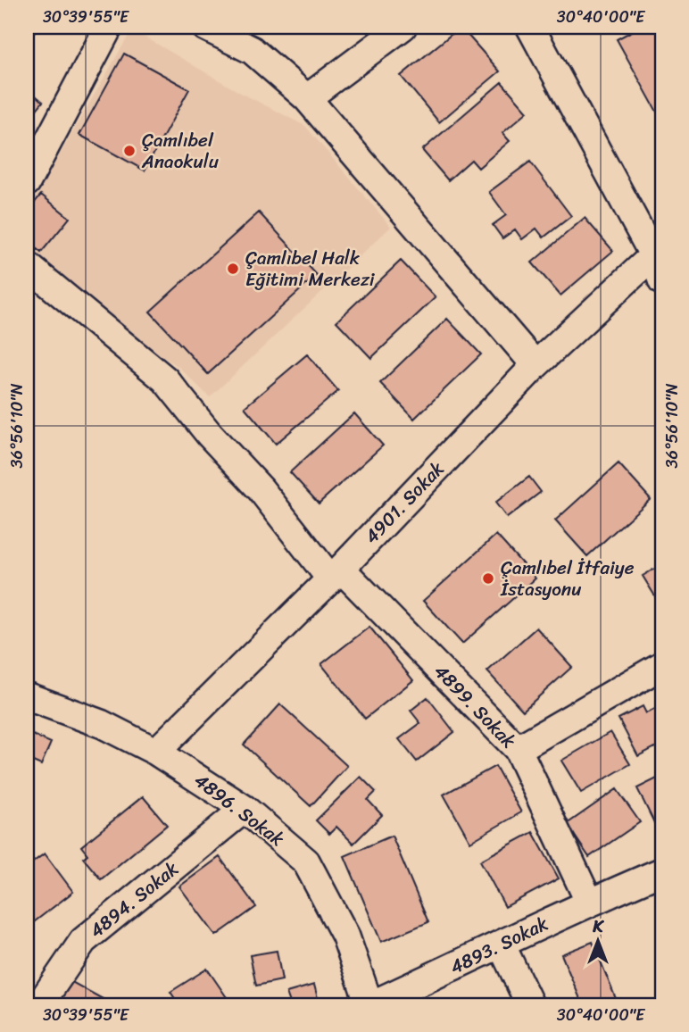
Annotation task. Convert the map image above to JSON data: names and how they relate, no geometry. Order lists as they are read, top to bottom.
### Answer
{
  "streets": {
    "street": [
      "4901. Sokak",
      "4899. Sokak",
      "4896. Sokak",
      "4894. Sokak",
      "4893. Sokak"
    ]
  },
  "crossings": [
    ["4901. Sokak", "4899. Sokak"],
    ["4901. Sokak", "4896. Sokak"],
    ["4899. Sokak", "4893. Sokak"],
    ["4896. Sokak", "4894. Sokak"],
    ["4896. Sokak", "4893. Sokak"]
  ],
  "places": ["Çamlıbel Anaokulu", "Çamlıbel Halk Eğitimi Merkezi", "Çamlıbel İtfaiye İstasyonu"],
  "north": "top",
  "coordinates": ["30°39'55\"E", "30°40'00\"E", "36°56'10\"N"]
}
